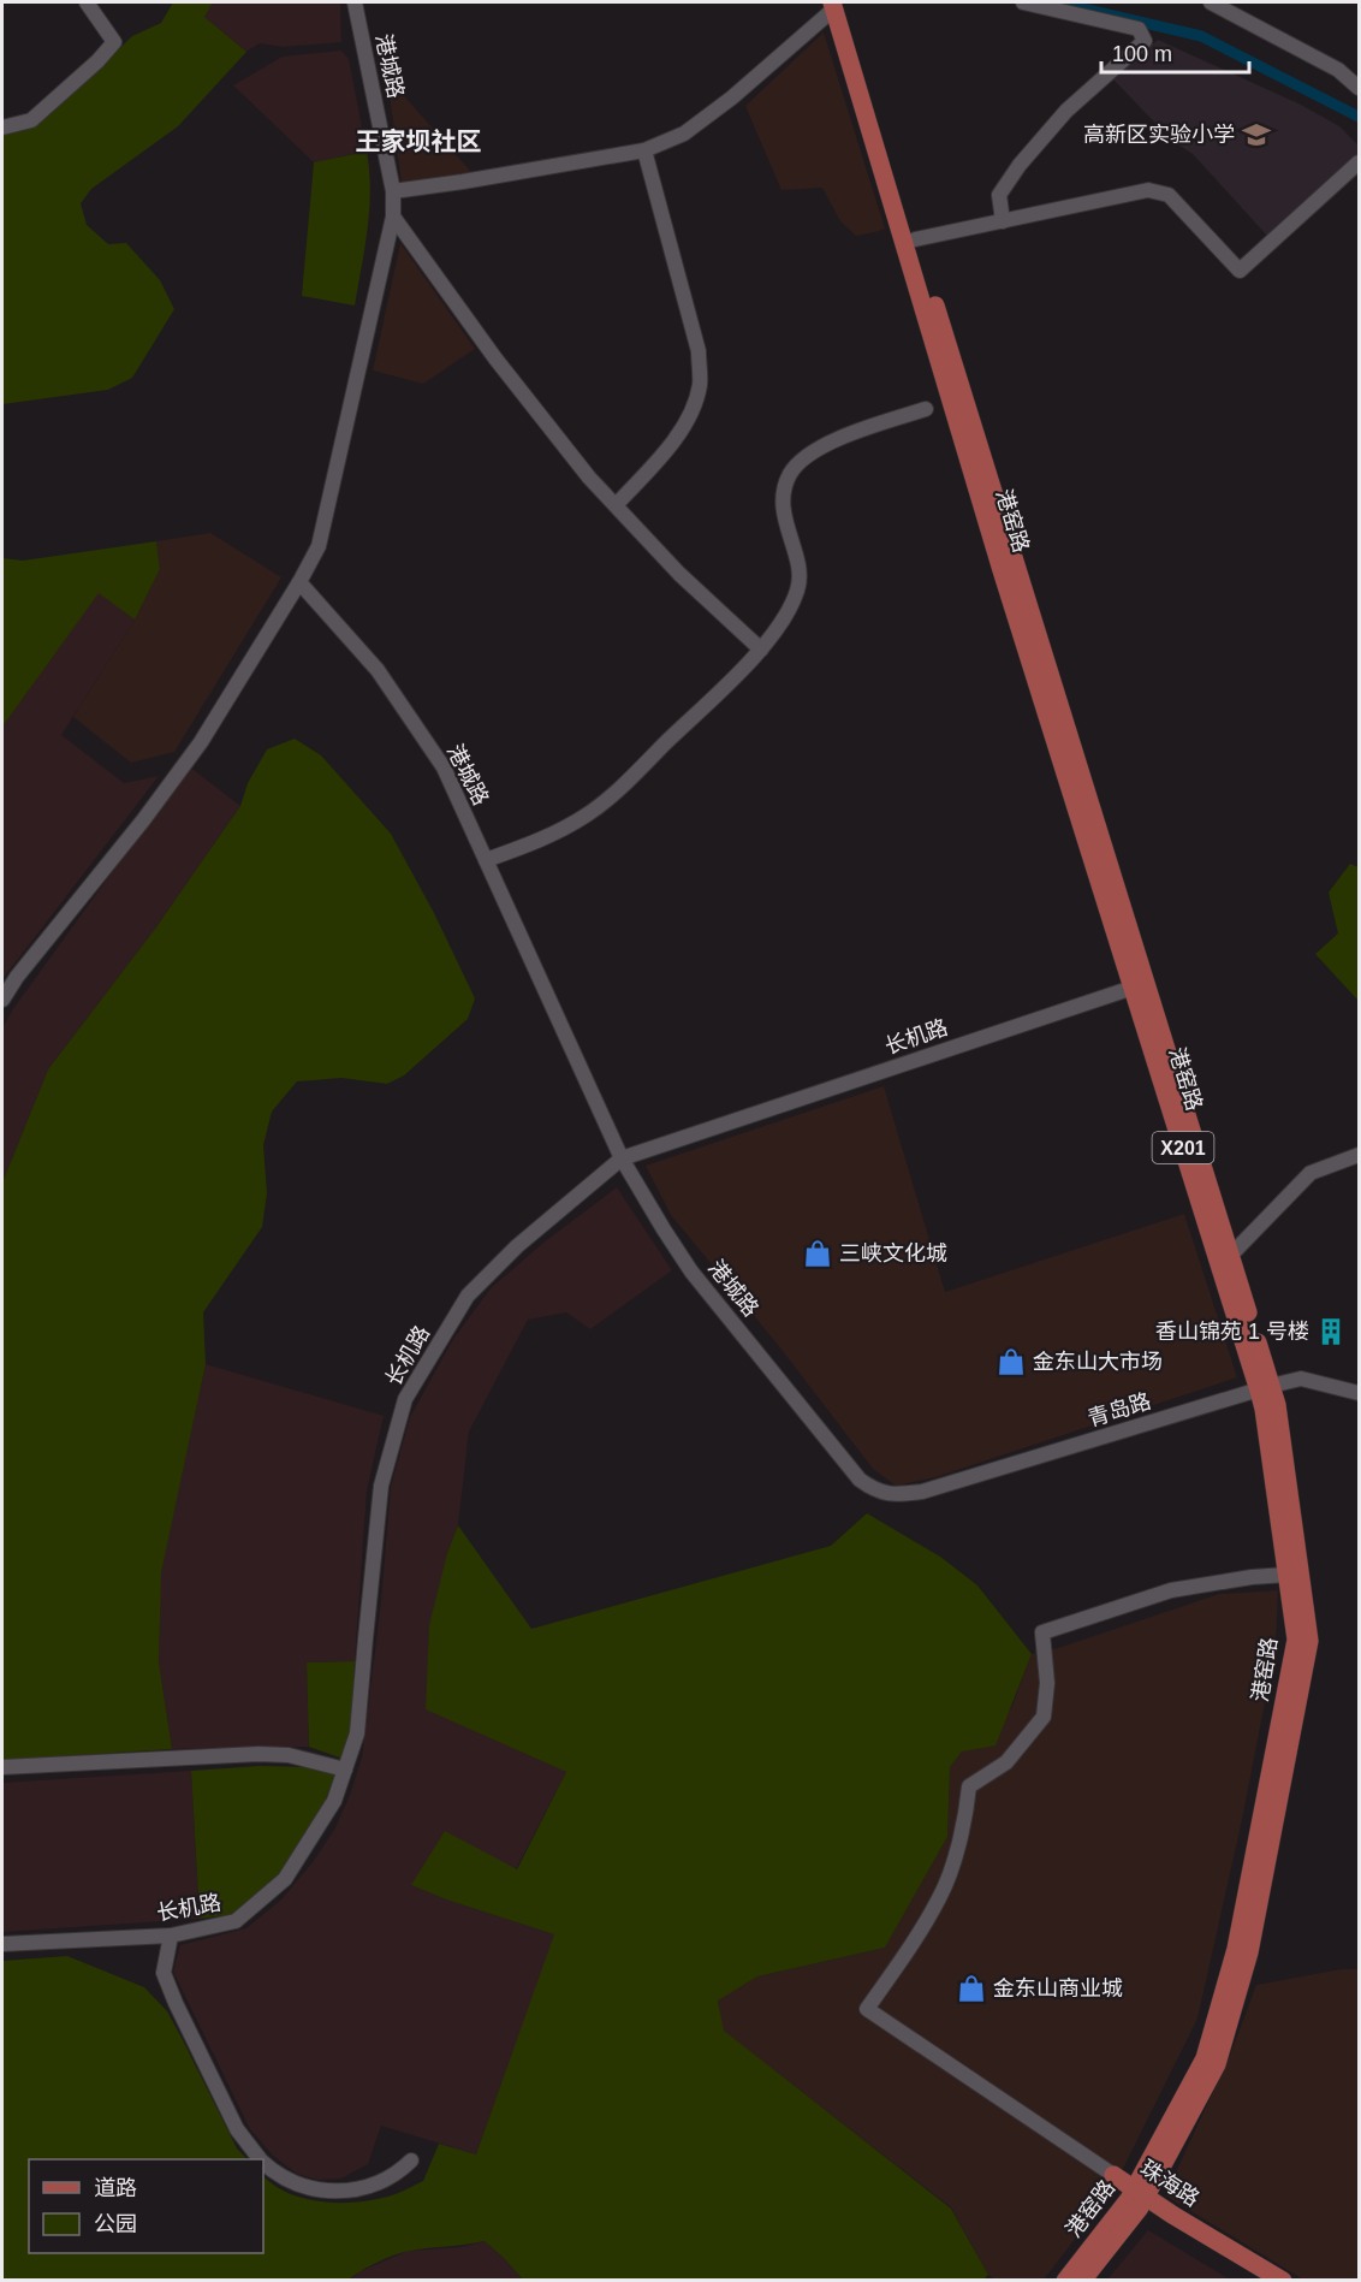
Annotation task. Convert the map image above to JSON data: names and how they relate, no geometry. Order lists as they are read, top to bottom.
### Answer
{
  "streets": {
    "main road": ["港窑路", "X201", "珠海路"],
    "street": ["港城路", "长机路", "青岛路"]
  },
  "crossings": [
    ["港城路", "长机路"],
    ["港城路", "青岛路"],
    ["港窑路", "长机路"],
    ["港窑路", "青岛路"],
    ["港窑路", "珠海路"]
  ],
  "districts": ["王家坝社区"],
  "places": {
    "school or university": ["高新区实验小学"],
    "shop": ["三峡文化城", "金东山大市场", "金东山商业城"],
    "building": ["香山锦苑 1 号楼"]
  },
  "legend": ["道路", "公园"],
  "scale_bar": "100 m"
}
